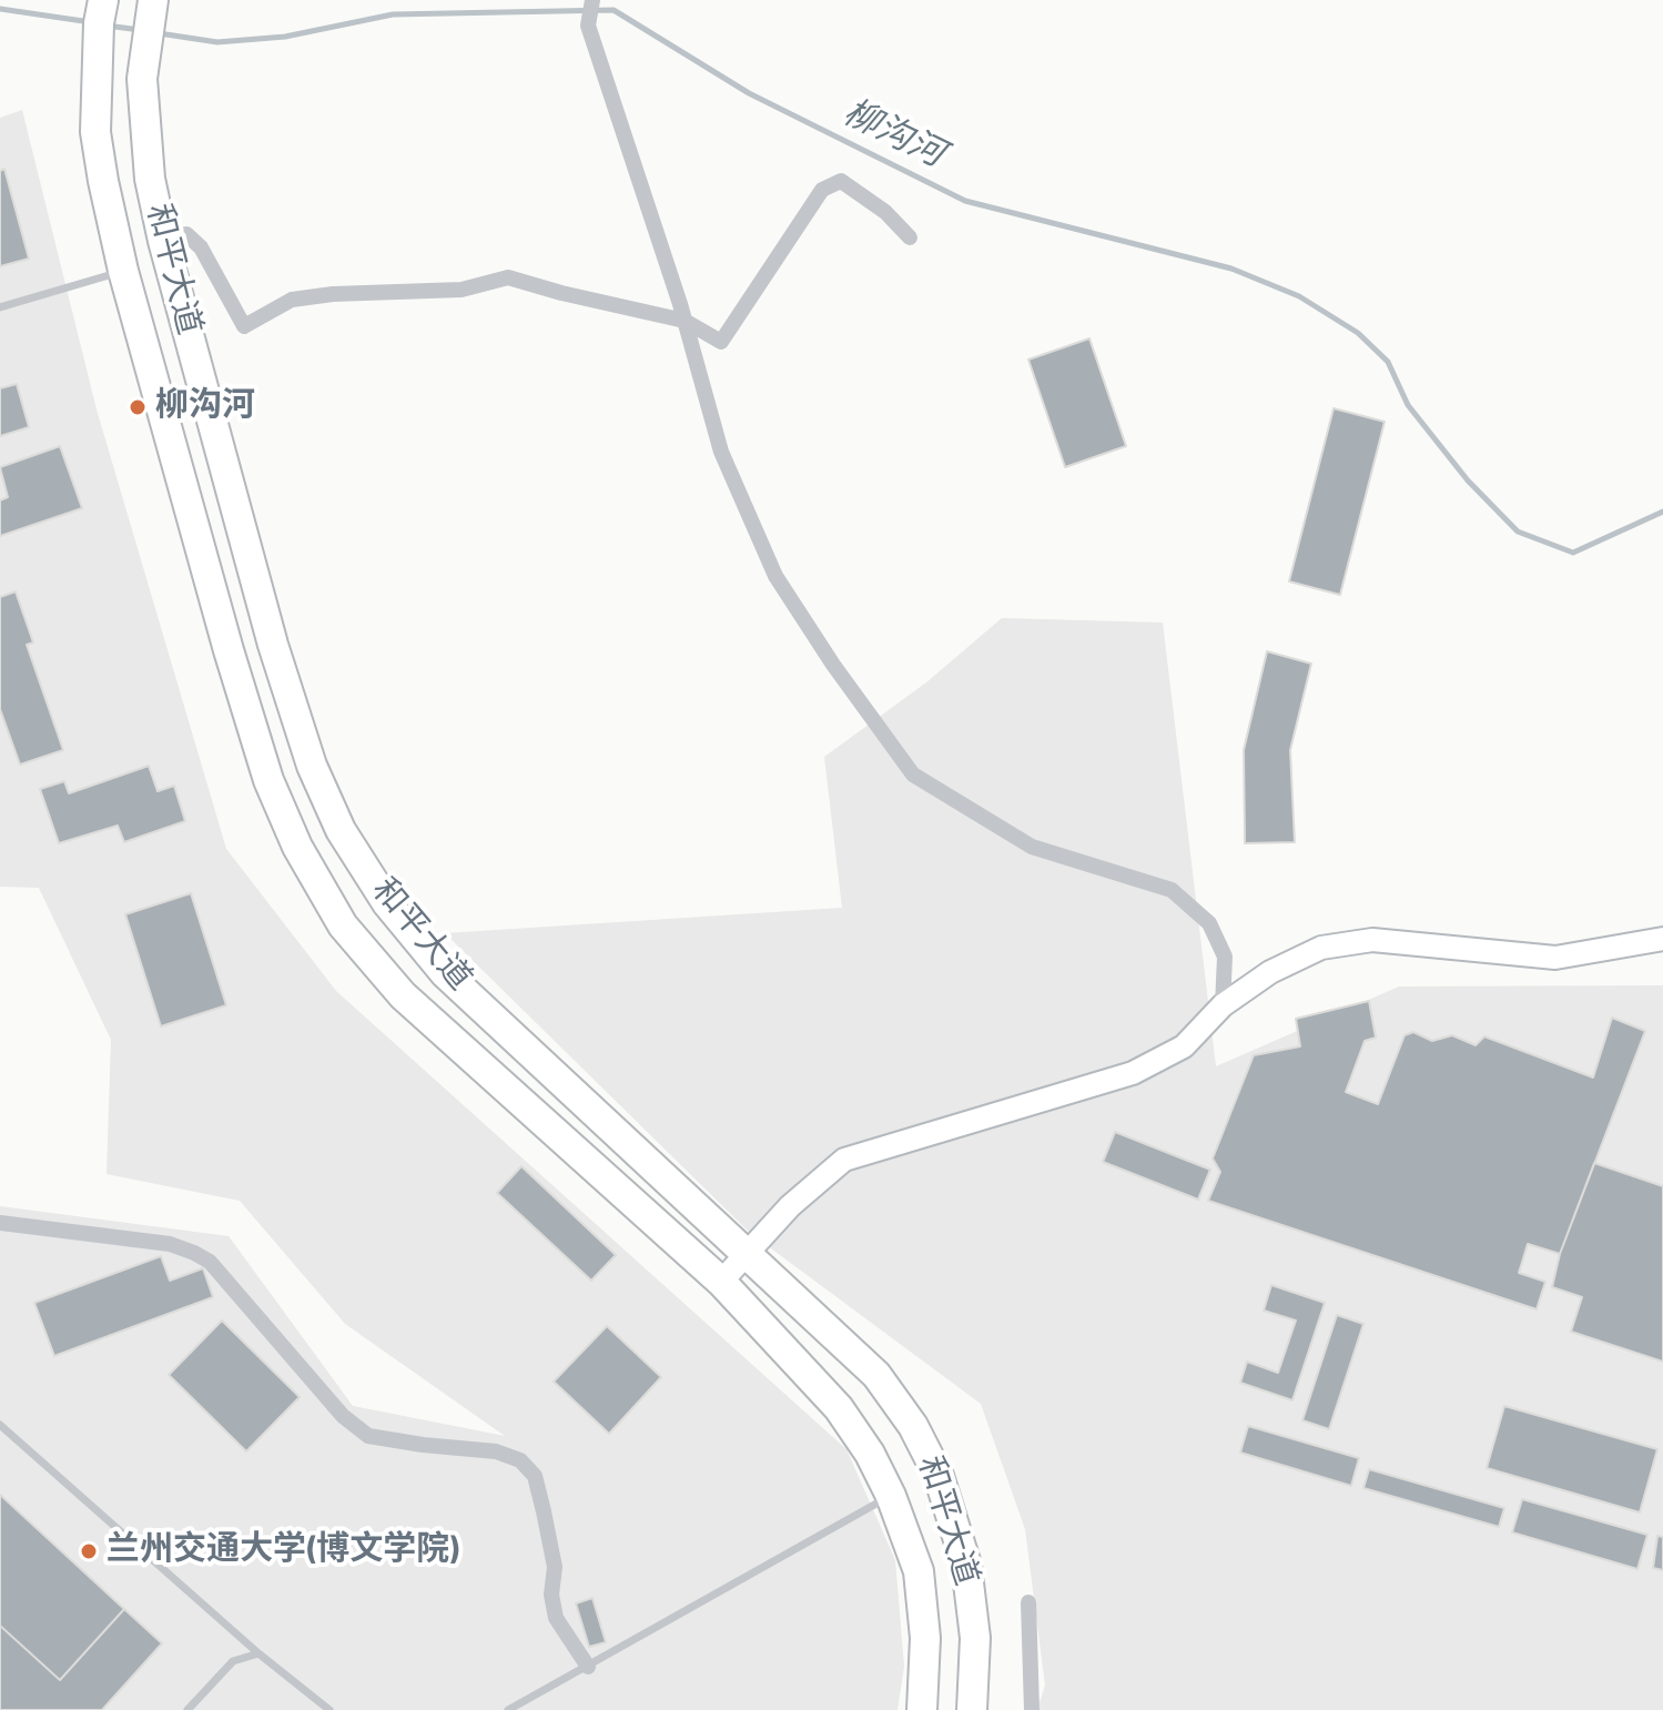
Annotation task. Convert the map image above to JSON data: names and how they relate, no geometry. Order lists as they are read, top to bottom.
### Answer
{
  "streets": {
    "highway": ["和平大道"]
  },
  "water": ["柳沟河"],
  "places": ["柳沟河", "兰州交通大学(博文学院)"]
}
